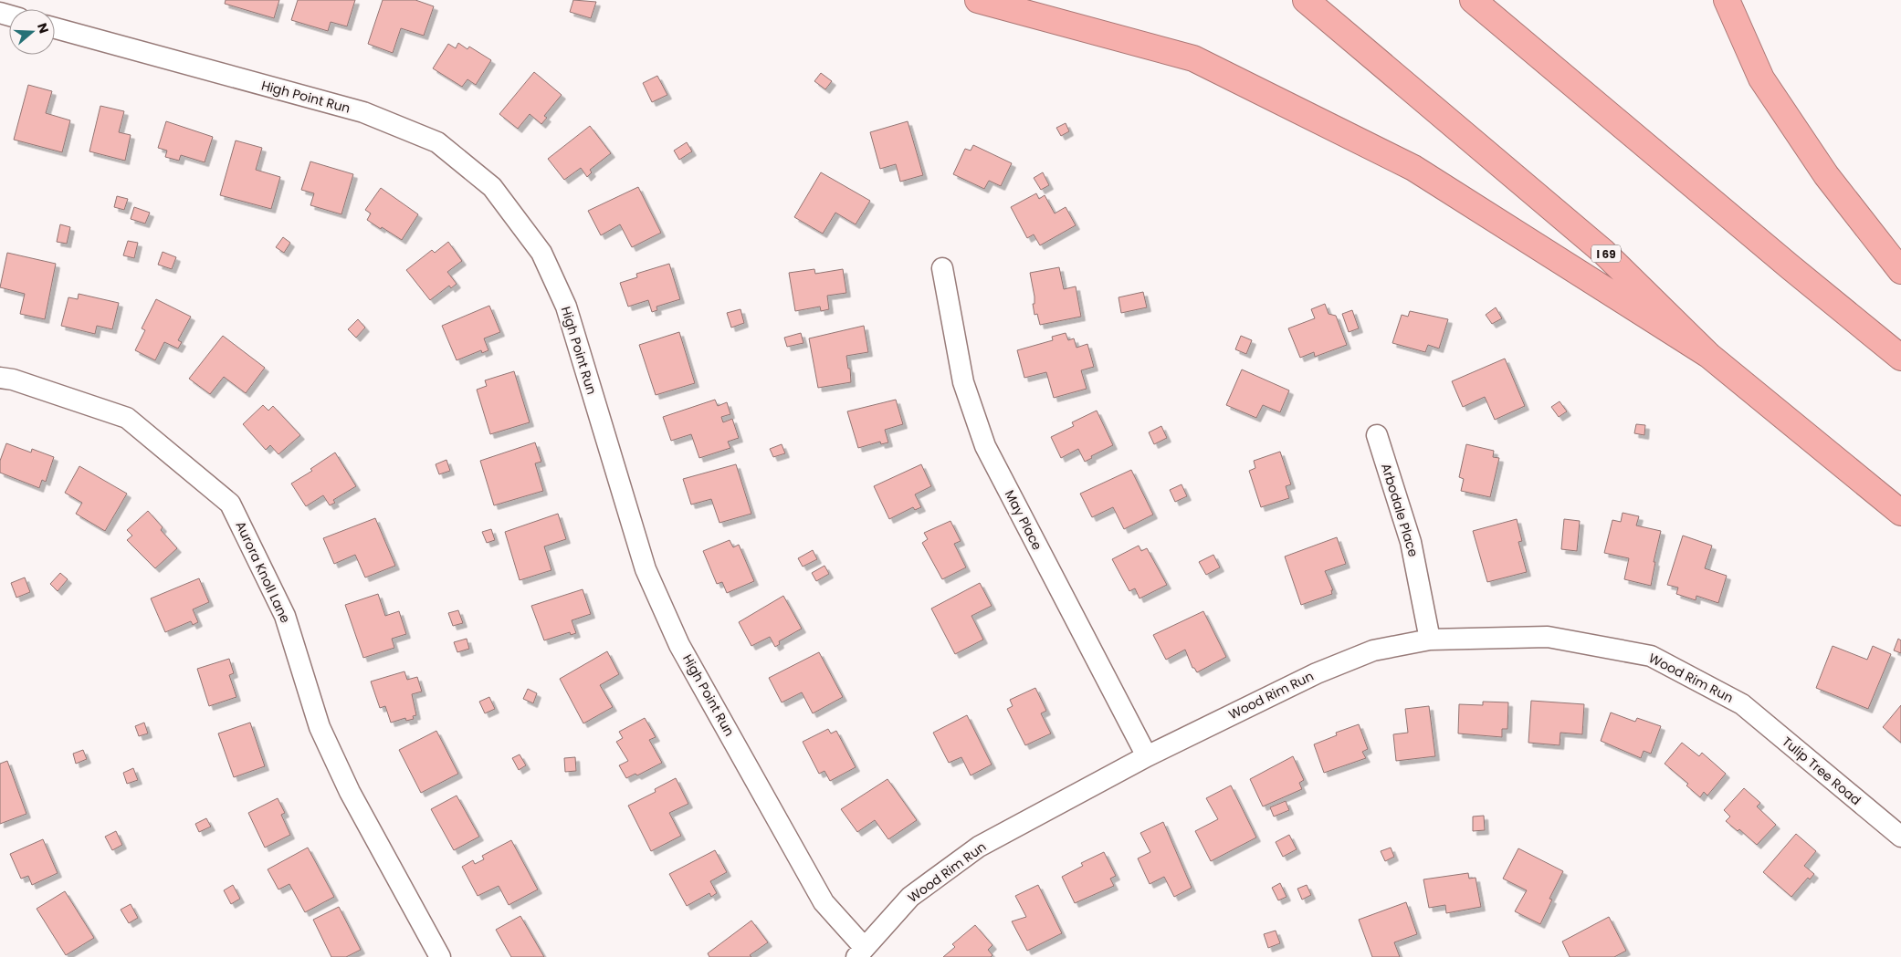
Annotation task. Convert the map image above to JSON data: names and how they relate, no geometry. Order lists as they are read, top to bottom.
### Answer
{
  "streets": {
    "highway": ["I 69"],
    "street": [
      "High Point Run",
      "Arbodale Place",
      "May Place",
      "Aurora Knoll Lane",
      "Wood Rim Run",
      "Tulip Tree Road"
    ]
  },
  "crossings": [
    ["High Point Run", "Wood Rim Run"],
    ["Arbodale Place", "Wood Rim Run"],
    ["May Place", "Wood Rim Run"],
    ["Wood Rim Run", "Tulip Tree Road"]
  ],
  "north": "right"
}
